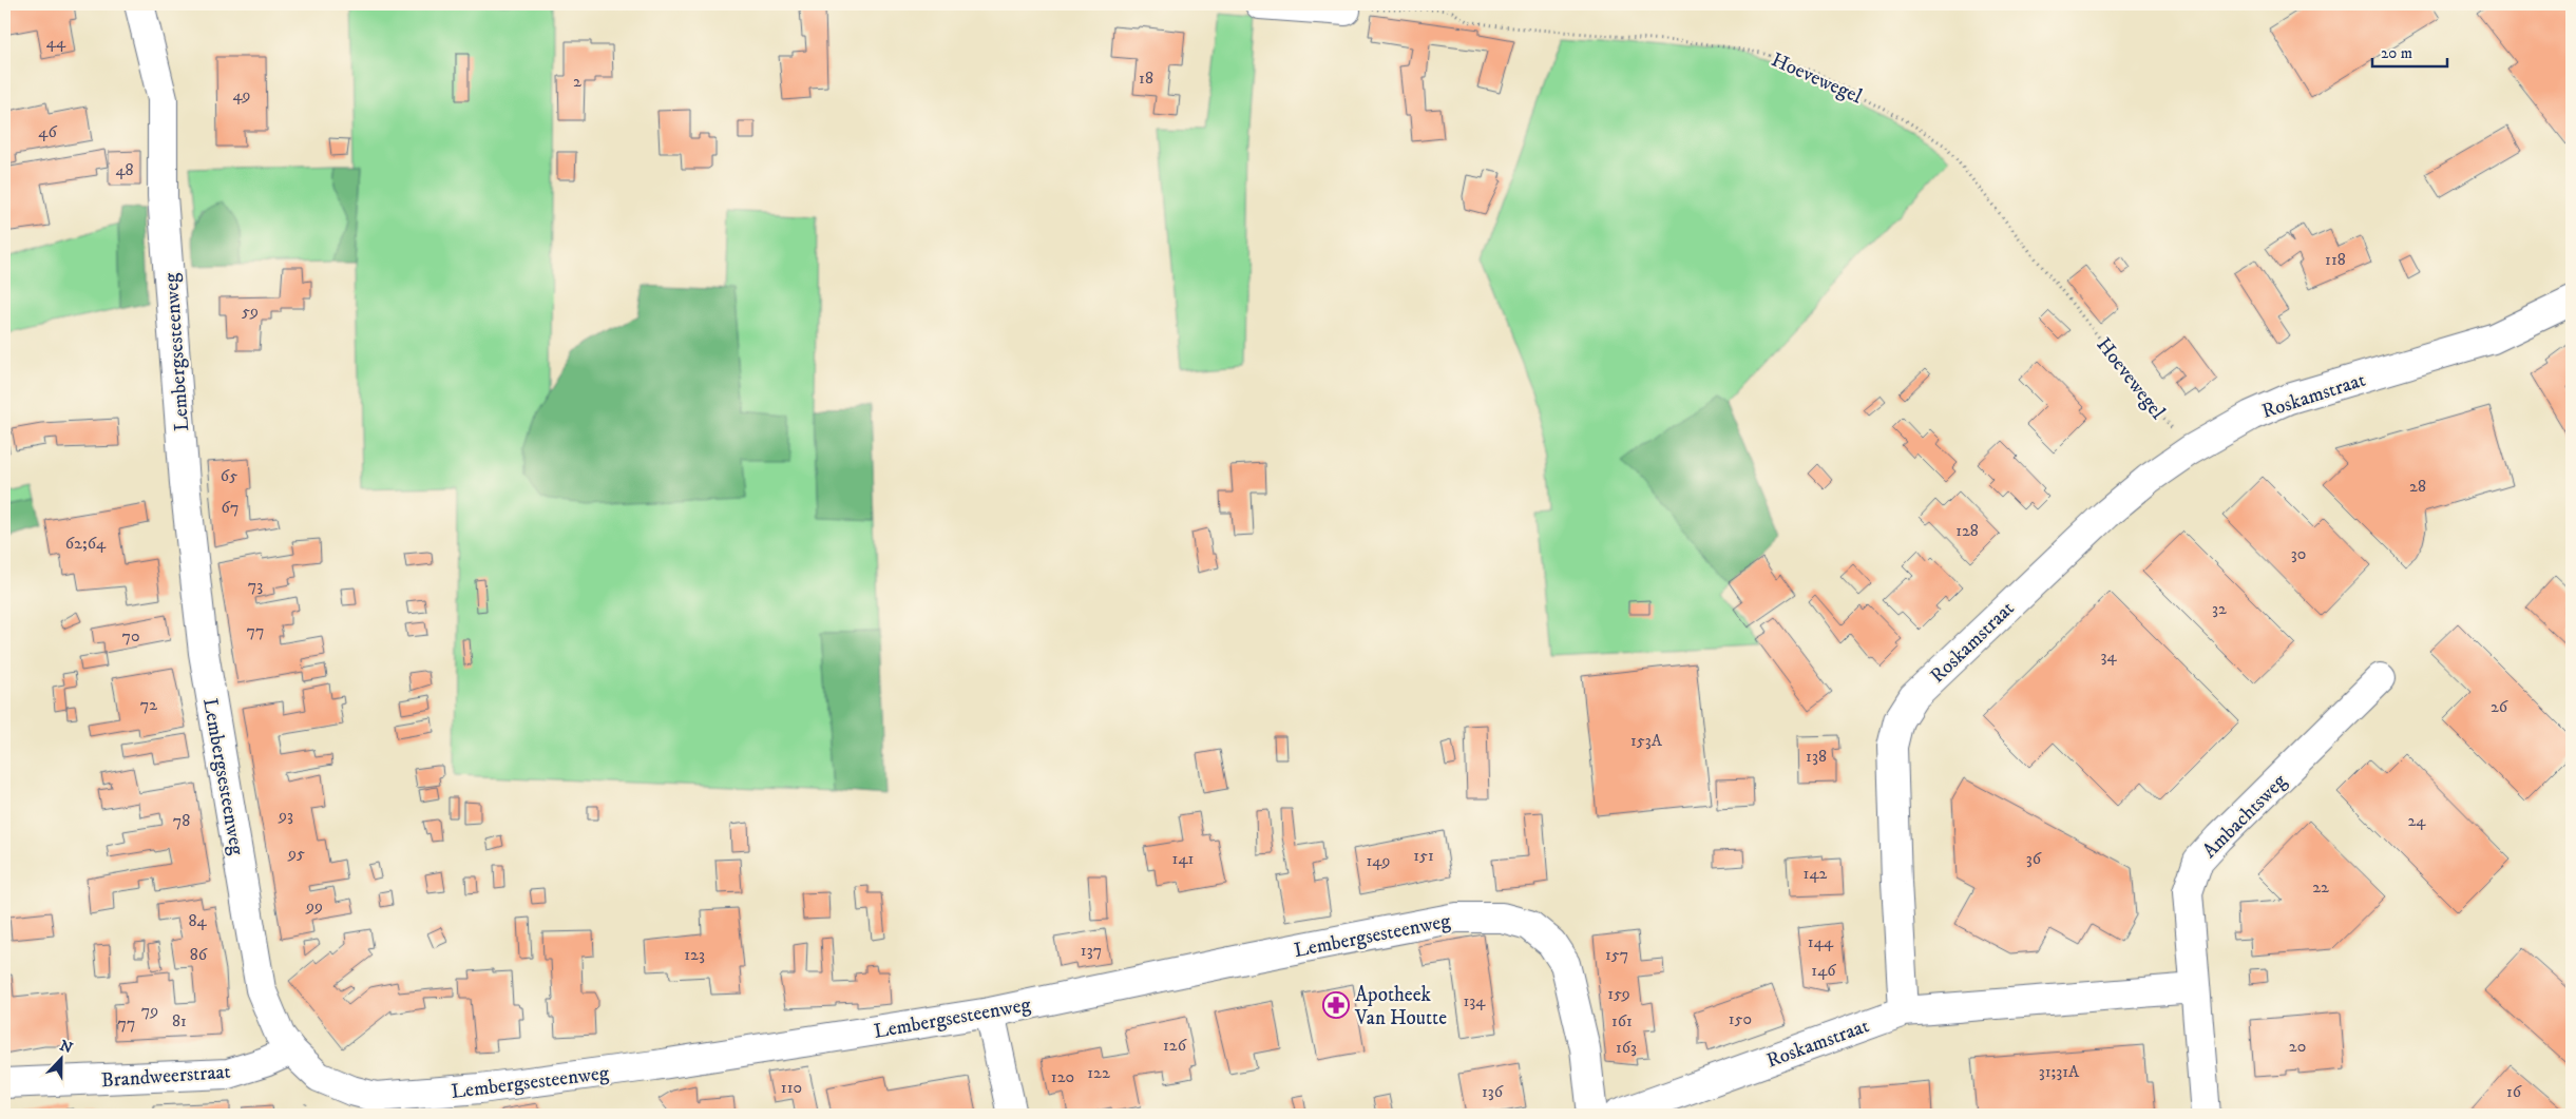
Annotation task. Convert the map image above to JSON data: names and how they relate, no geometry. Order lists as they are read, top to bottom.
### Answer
{
  "streets": {
    "street": [
      "Lembergsesteenweg",
      "Roskamstraat",
      "Ambachtsweg",
      "Brandweerstraat"
    ],
    "path": ["Hoevewegel"]
  },
  "crossings": [
    ["Hoevewegel", "Roskamstraat"],
    ["Lembergsesteenweg", "Brandweerstraat"]
  ],
  "places": {
    "pharmacy": ["Apotheek Van Houtte"]
  },
  "house_numbers": [
    "44",
    "18",
    "2",
    "49",
    "46",
    "48",
    "118",
    "59",
    "65",
    "28",
    "67",
    "128",
    "62;64",
    "30",
    "73",
    "32",
    "77",
    "70",
    "34",
    "72",
    "26",
    "153A",
    "138",
    "93",
    "78",
    "24",
    "95",
    "151",
    "141",
    "36",
    "149",
    "142",
    "22",
    "99",
    "84",
    "144",
    "137",
    "86",
    "123",
    "157",
    "146",
    "159",
    "134",
    "79",
    "150",
    "81",
    "161",
    "77",
    "126",
    "20",
    "163",
    "31;31A",
    "122",
    "120",
    "110",
    "136",
    "16"
  ],
  "scale_bar": "20 m",
  "north": "top"
}
